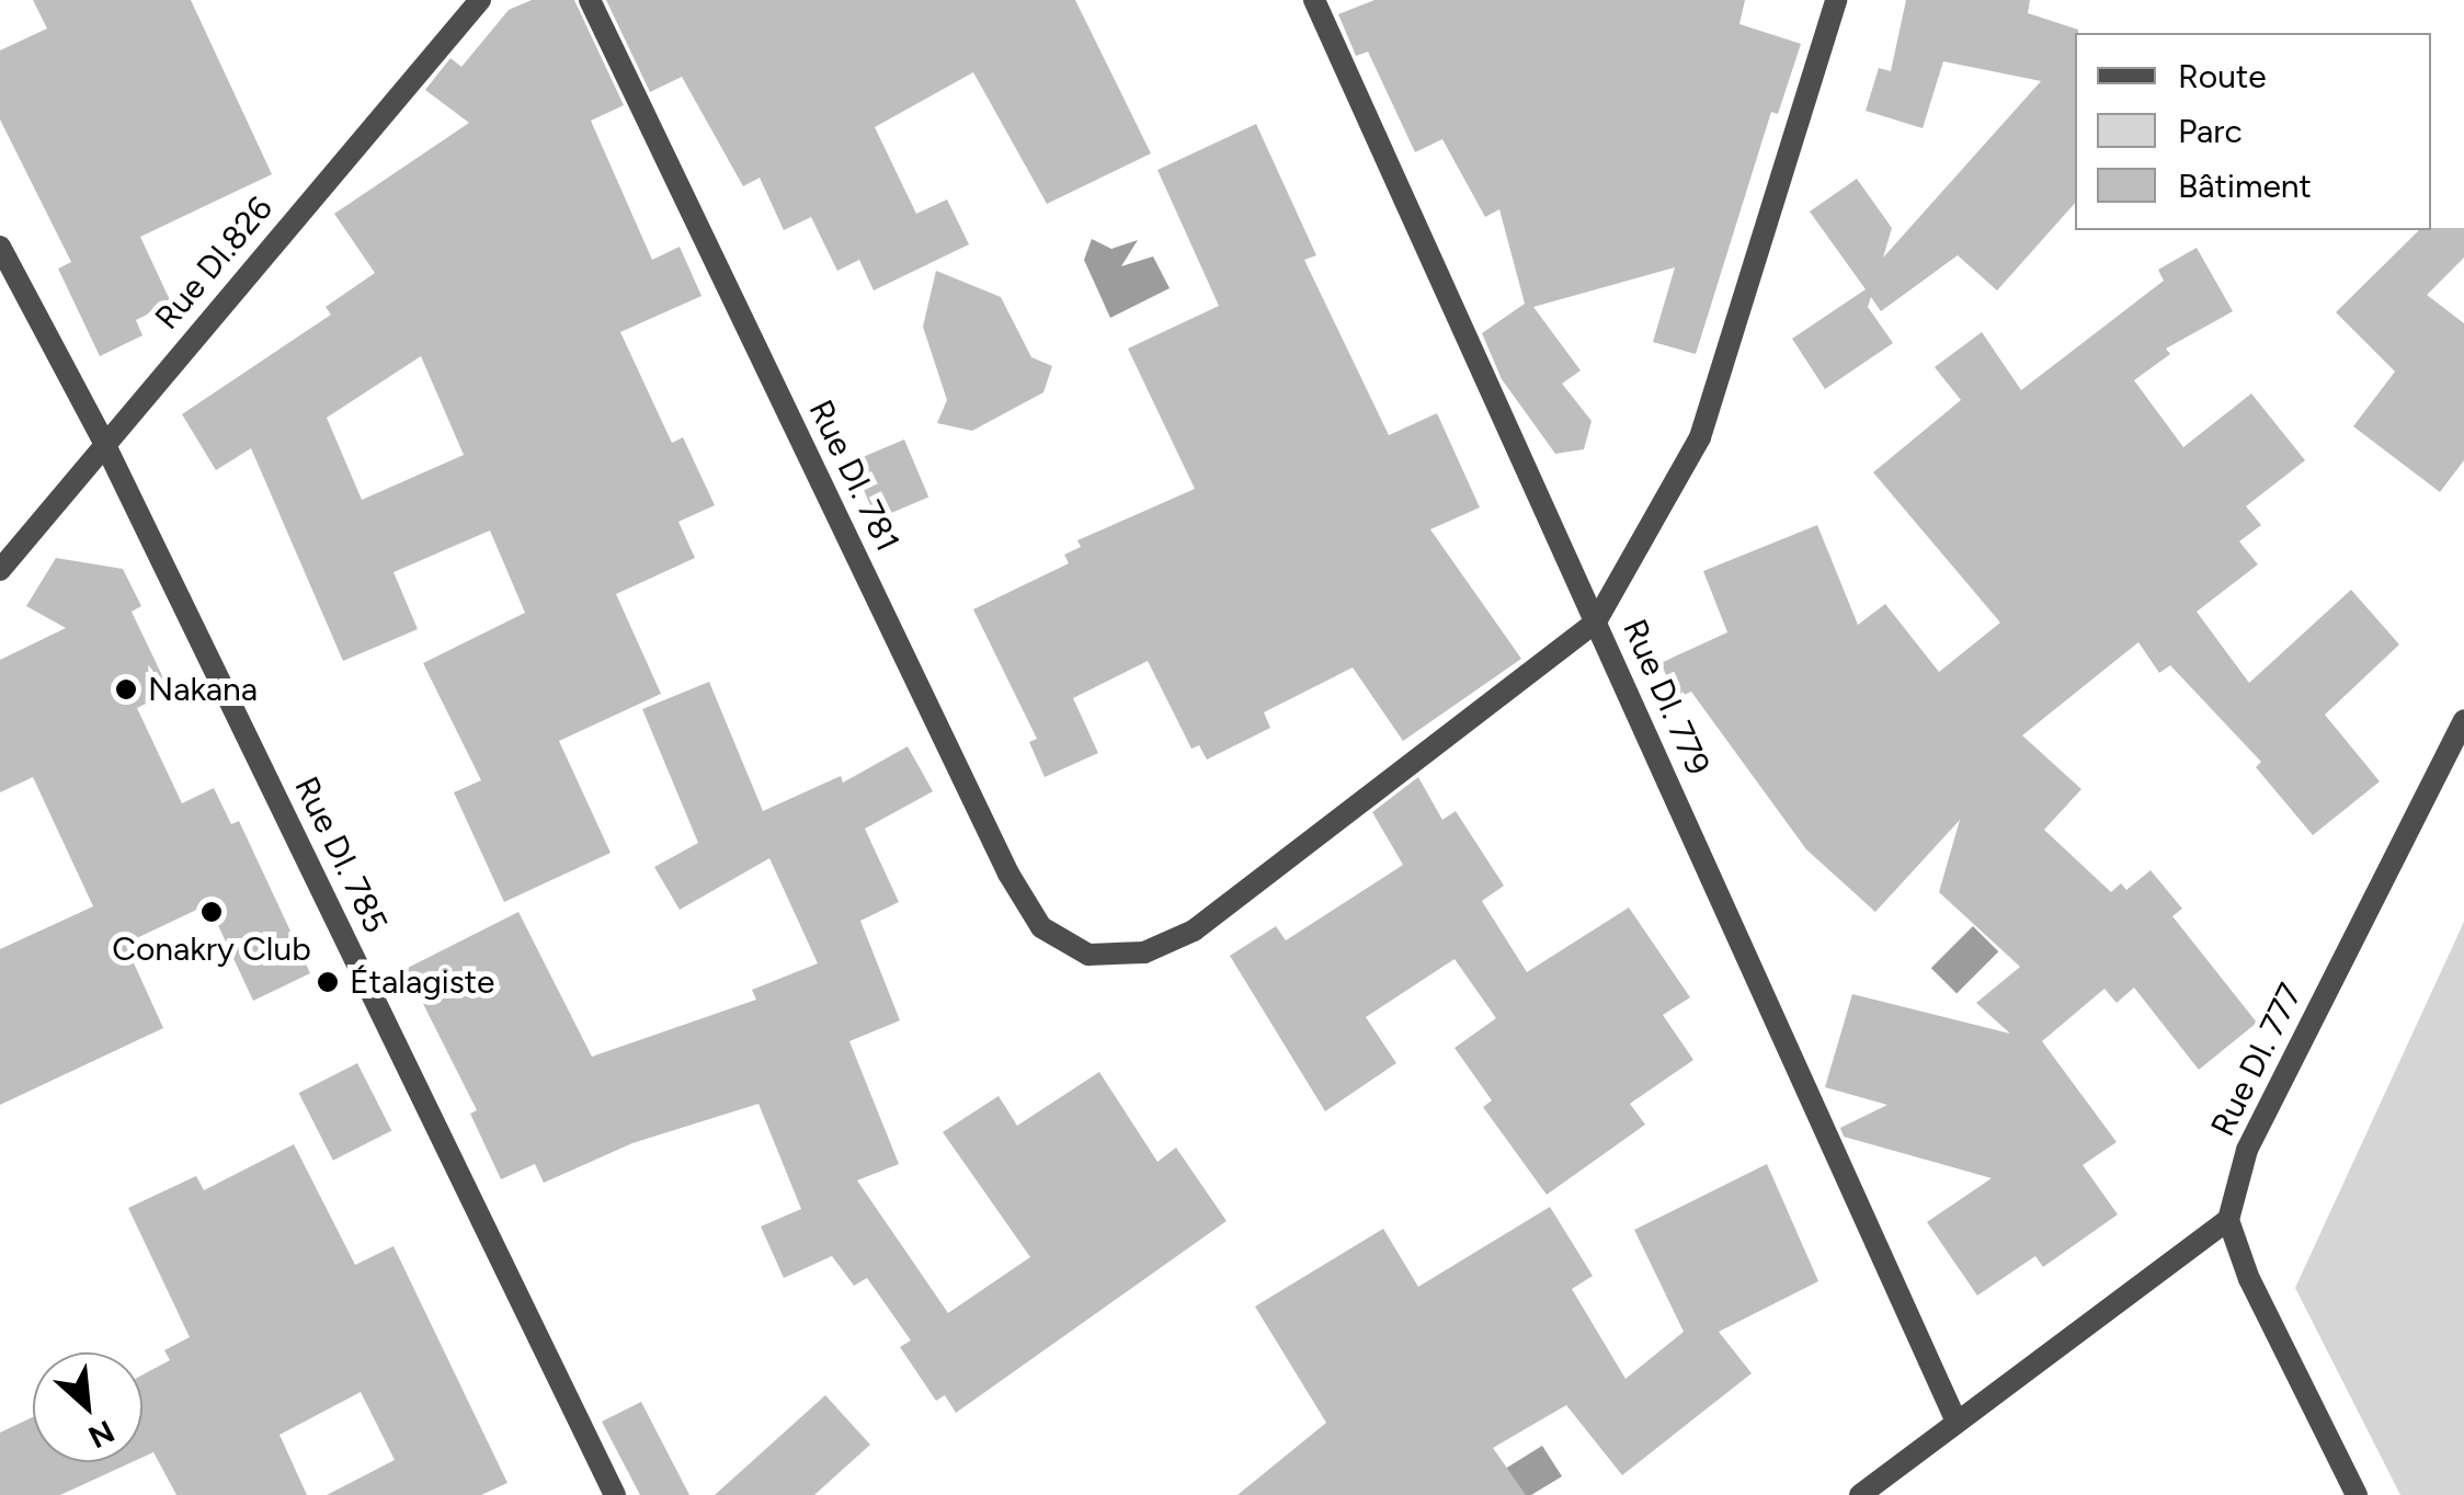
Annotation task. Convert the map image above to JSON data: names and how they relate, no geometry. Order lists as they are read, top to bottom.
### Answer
{
  "streets": {
    "street": [
      "Rue DI.826",
      "Rue DI. 781",
      "Rue DI. 779",
      "Rue DI. 785",
      "Rue DI. 777"
    ]
  },
  "crossings": [
    ["Rue DI.826", "Rue DI. 785"],
    ["Rue DI. 781", "Rue DI. 779"]
  ],
  "places": ["Nakana", "Conakry Club", "Étalagiste"],
  "legend": ["Route", "Parc", "Bâtiment"],
  "north": "bottom right"
}
